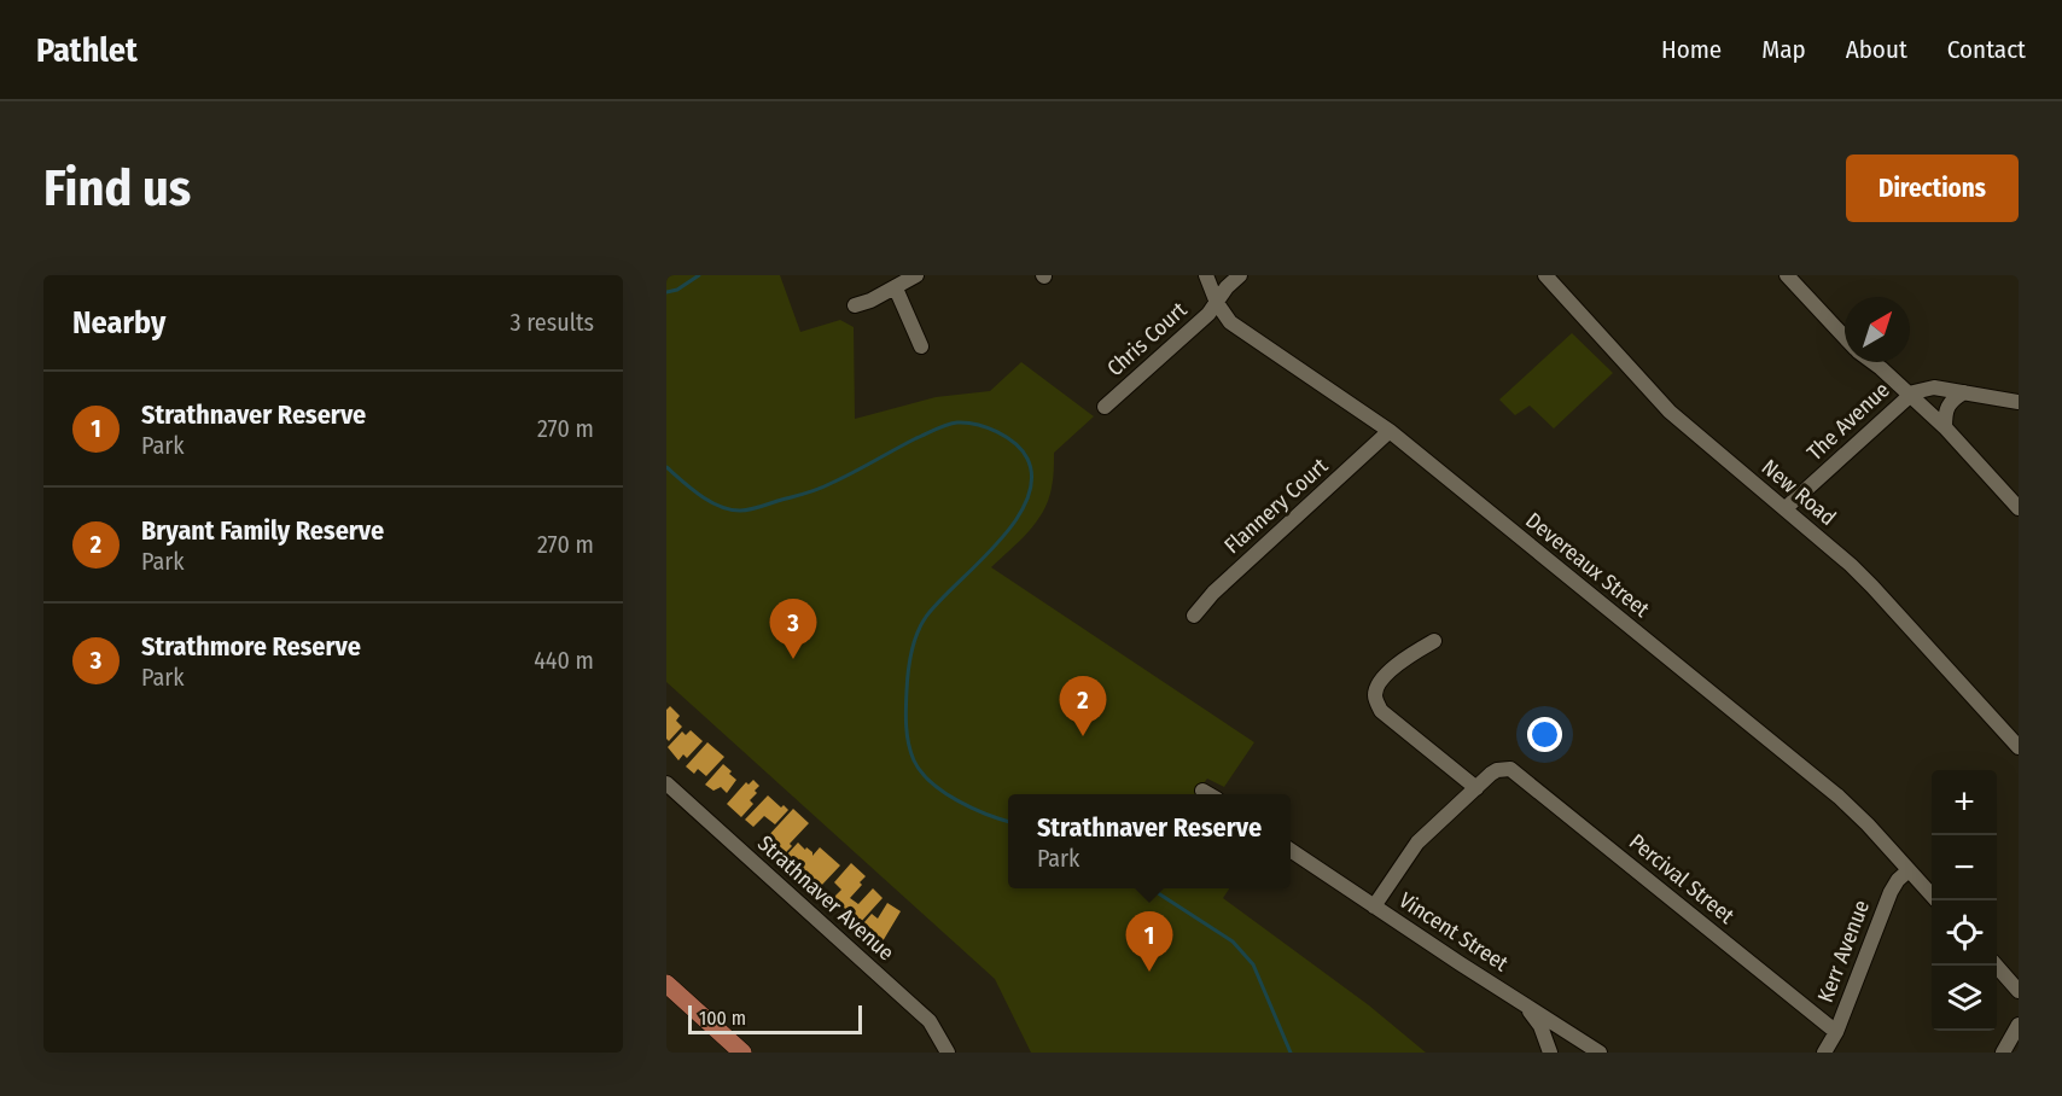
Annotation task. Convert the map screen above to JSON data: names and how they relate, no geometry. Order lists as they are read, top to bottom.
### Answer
{
  "streets": {
    "street": [
      "Chris Court",
      "The Avenue",
      "New Road",
      "Flannery Court",
      "Devereaux Street",
      "Percival Street",
      "Strathnaver Avenue",
      "Vincent Street",
      "Kerr Avenue"
    ]
  },
  "crossings": [
    ["Chris Court", "Devereaux Street"],
    ["The Avenue", "New Road"],
    ["Flannery Court", "Devereaux Street"],
    ["Devereaux Street", "Kerr Avenue"],
    ["Percival Street", "Kerr Avenue"]
  ],
  "scale_bar": "100 m",
  "north": "top right",
  "page": {
    "header": "Pathlet",
    "nav": [
      "Home",
      "Map",
      "About",
      "Contact"
    ],
    "buttons": "Directions",
    "title": "Find us",
    "heading": ["Nearby", "3 results"],
    "list": [
      {
        "mark": "1",
        "name": "Strathnaver Reserve",
        "note": "Park",
        "value": "270 m"
      },
      {
        "mark": "2",
        "name": "Bryant Family Reserve",
        "note": "Park",
        "value": "270 m"
      },
      {
        "mark": "3",
        "name": "Strathmore Reserve",
        "note": "Park",
        "value": "440 m"
      }
    ],
    "pins": ["3", "2", "1"],
    "map_buttons": ["+", "−"],
    "popup": ["Strathnaver Reserve", "Park"],
    "scale": "100 m"
  }
}
